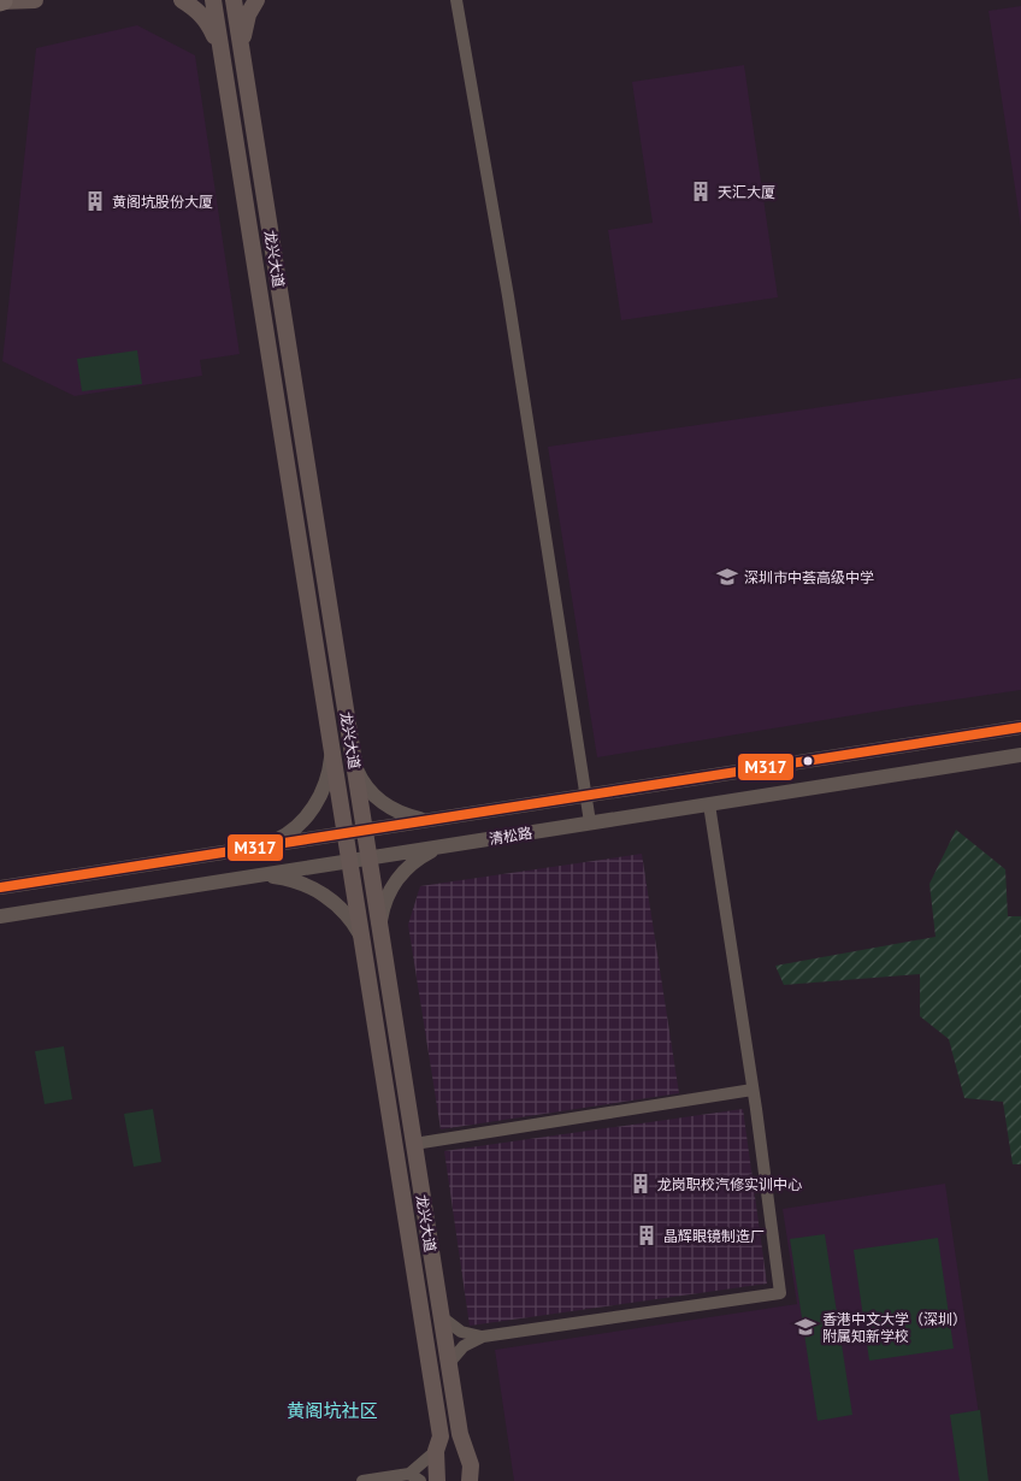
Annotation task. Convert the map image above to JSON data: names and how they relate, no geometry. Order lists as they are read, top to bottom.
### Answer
{
  "streets": {
    "main road": ["龙兴大道"],
    "street": ["清松路"]
  },
  "crossings": [
    ["龙兴大道", "清松路"]
  ],
  "districts": ["黄阁坑社区"],
  "places": {
    "building": [
      "天汇大厦",
      "黄阁坑股份大厦",
      "龙岗职校汽修实训中心",
      "晶辉眼镜制造厂"
    ],
    "school or university": ["深圳市中荟高级中学", "香港中文大学（深圳） 附属知新学校"]
  },
  "lines": ["transit line M317"]
}
